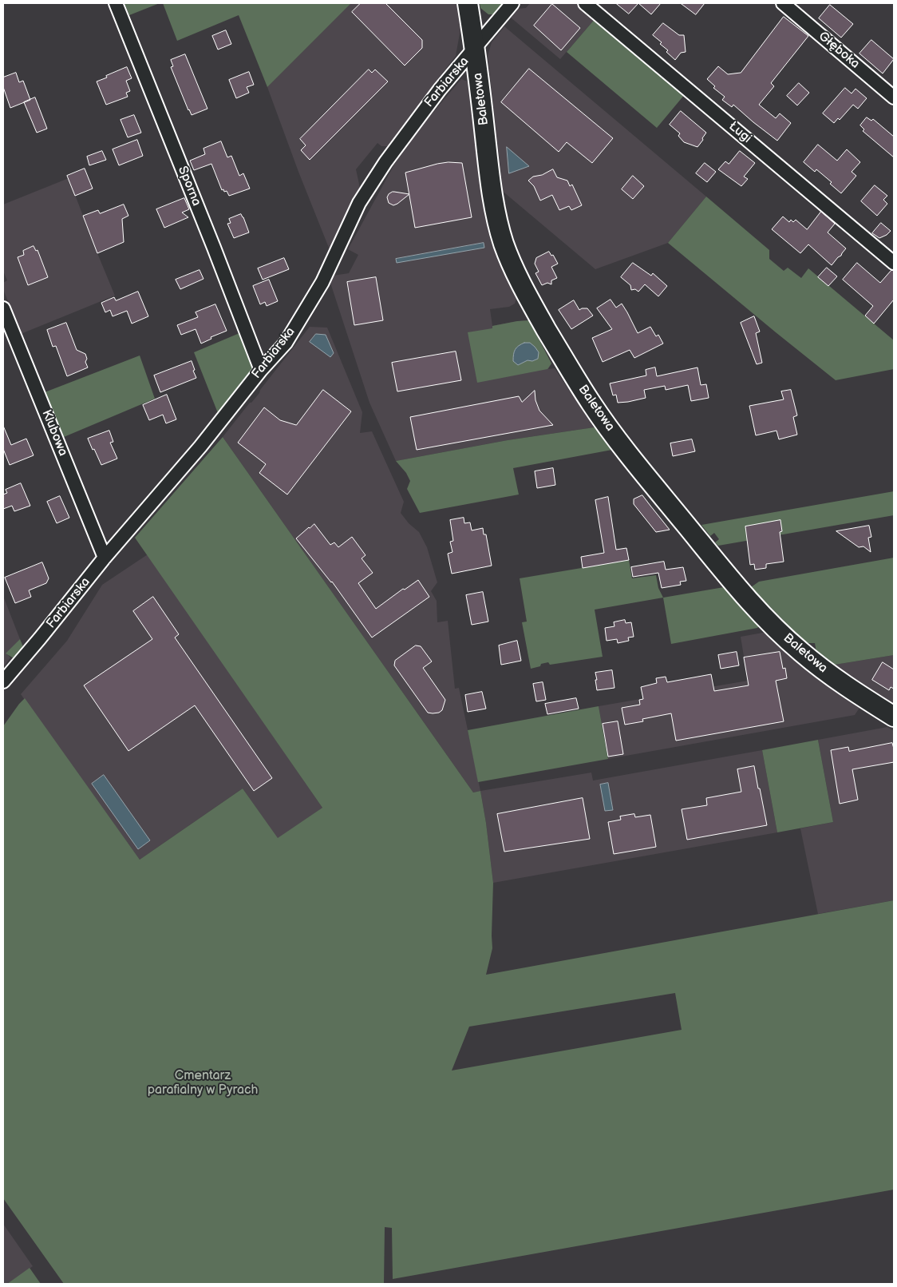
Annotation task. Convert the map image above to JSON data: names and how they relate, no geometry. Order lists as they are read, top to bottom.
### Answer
{
  "streets": {
    "street": [
      "Głęboka",
      "Farbiarska",
      "Baletowa",
      "Ługi",
      "Sporna",
      "Klubowa"
    ]
  },
  "crossings": [
    ["Farbiarska", "Baletowa"],
    ["Farbiarska", "Sporna"],
    ["Farbiarska", "Klubowa"]
  ],
  "parks": ["Cmentarz parafialny w Pyrach"]
}
